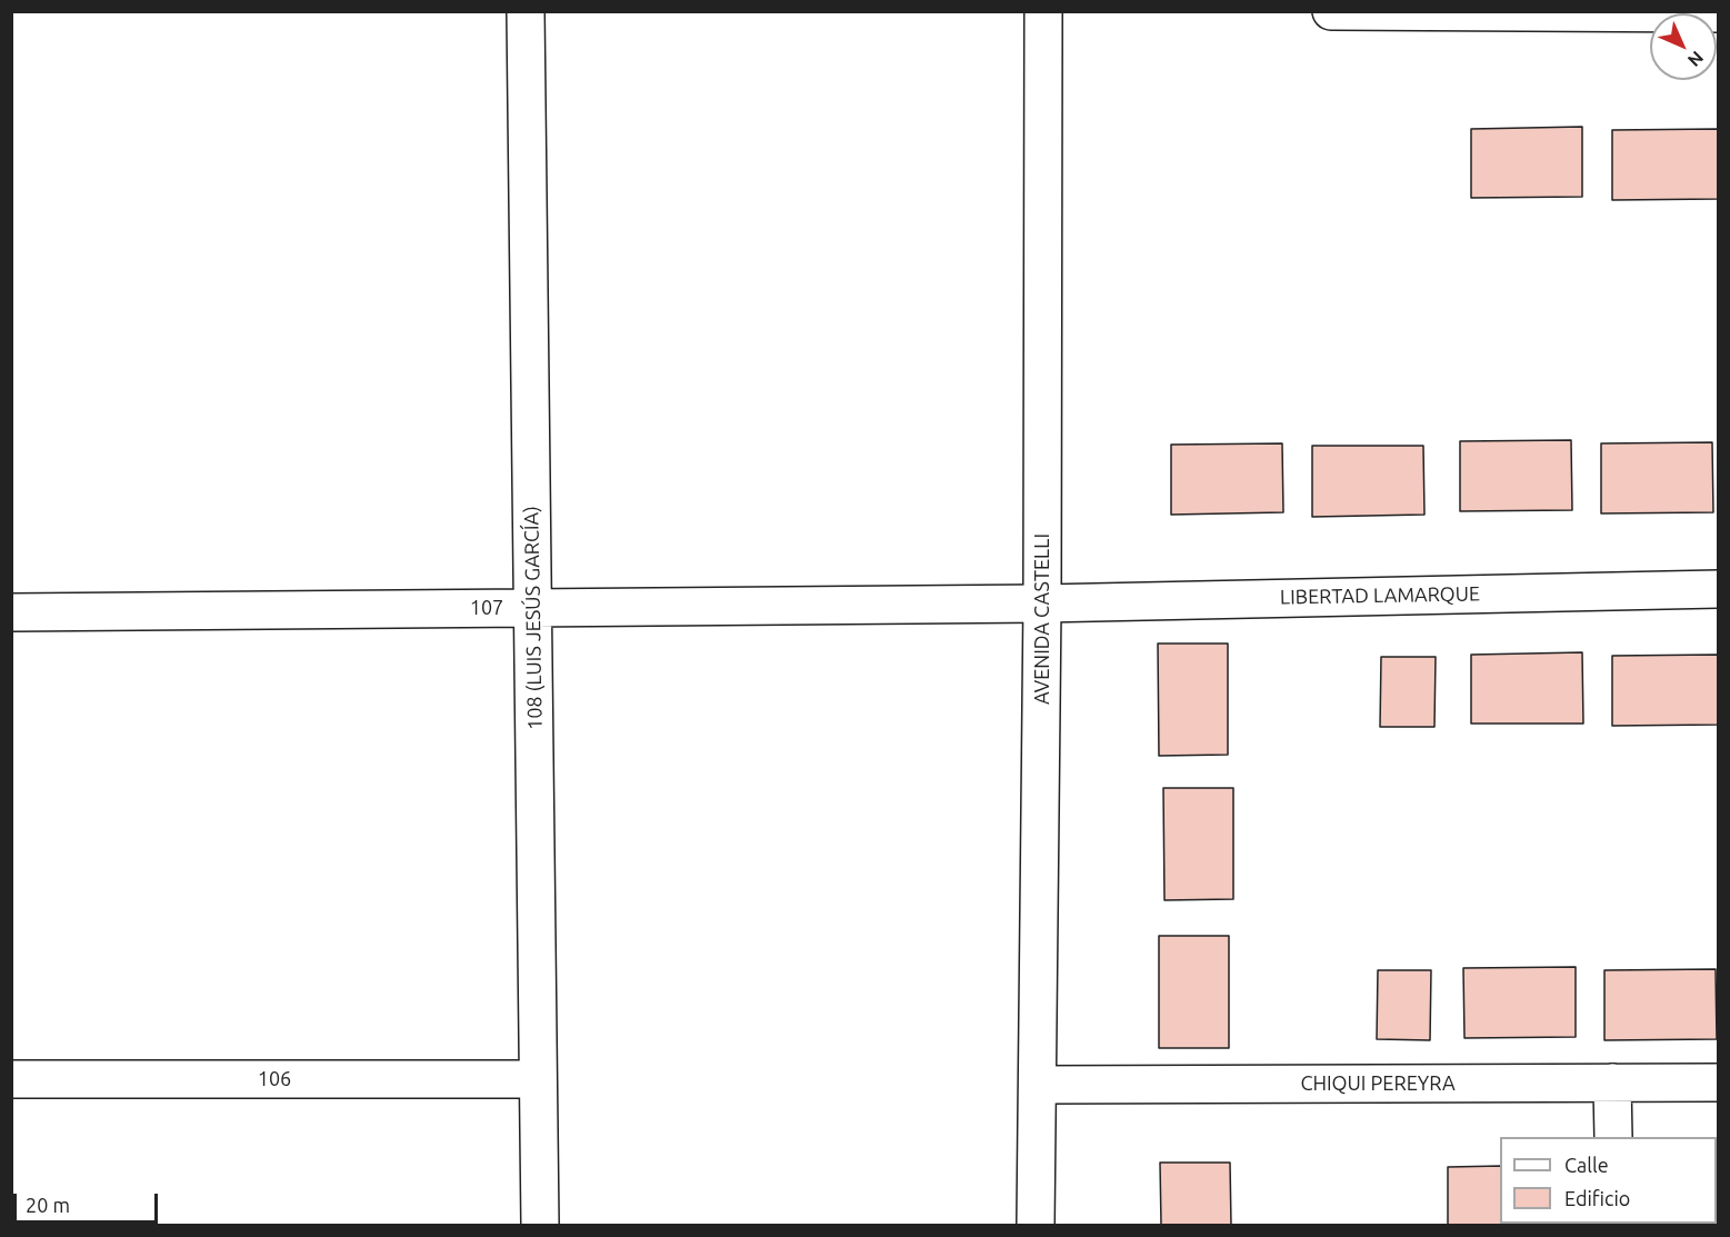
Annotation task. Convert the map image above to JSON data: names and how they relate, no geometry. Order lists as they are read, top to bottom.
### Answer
{
  "streets": {
    "street": [
      "LIBERTAD LAMARQUE",
      "107",
      "108 (LUIS JESÚS GARCÍA)",
      "AVENIDA CASTELLI",
      "106",
      "CHIQUI PEREYRA"
    ]
  },
  "crossings": [
    ["LIBERTAD LAMARQUE", "107"],
    ["LIBERTAD LAMARQUE", "AVENIDA CASTELLI"],
    ["107", "108 (LUIS JESÚS GARCÍA)"],
    ["107", "AVENIDA CASTELLI"],
    ["108 (LUIS JESÚS GARCÍA)", "106"],
    ["AVENIDA CASTELLI", "CHIQUI PEREYRA"]
  ],
  "legend": ["Calle", "Edificio"],
  "scale_bar": "20 m",
  "north": "bottom right"
}
